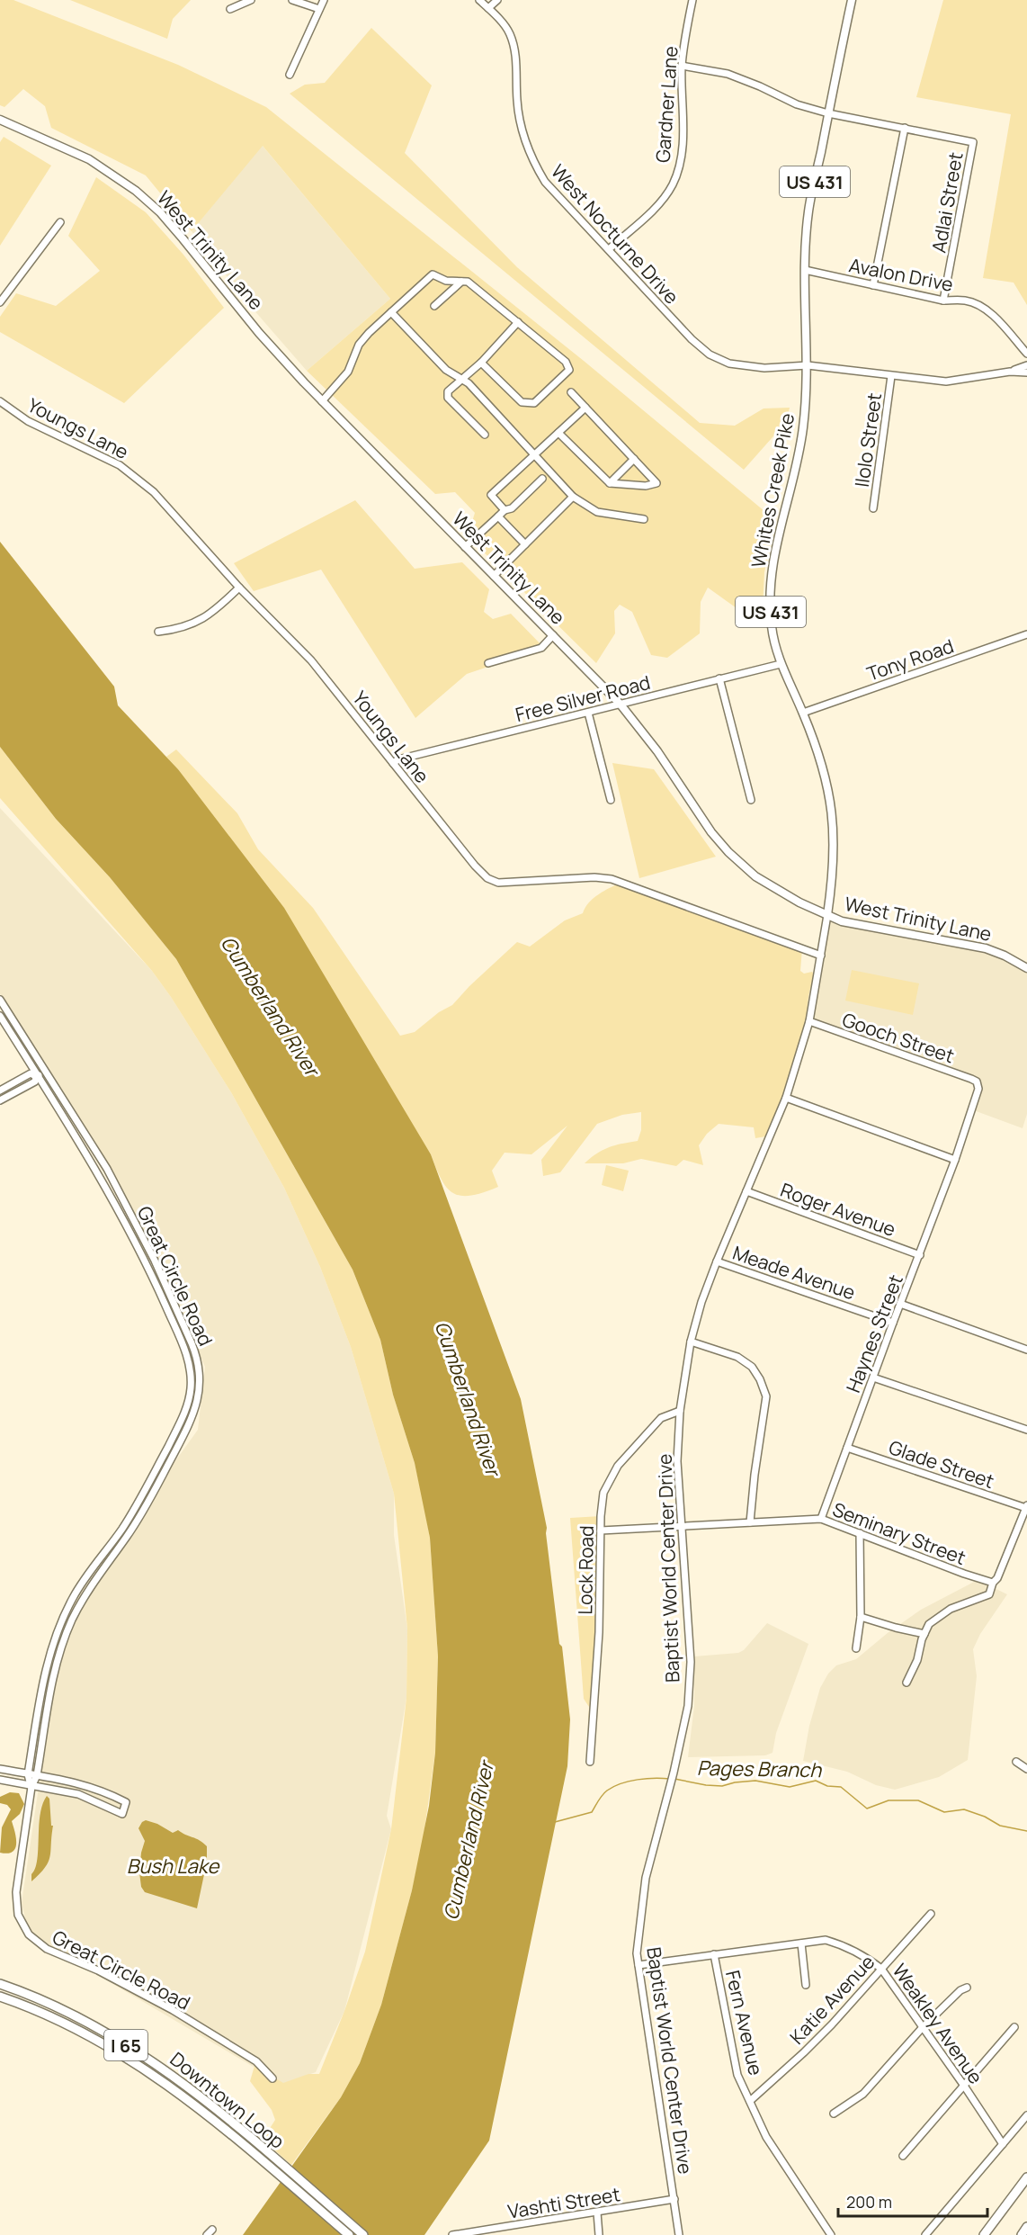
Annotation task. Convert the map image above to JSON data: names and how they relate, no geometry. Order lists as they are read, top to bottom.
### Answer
{
  "streets": {
    "highway": ["I 65", "Downtown Loop"],
    "main road": ["US 431", "West Trinity Lane", "Whites Creek Pike"],
    "street": [
      "Gardner Lane",
      "Adlai Street",
      "West Nocturne Drive",
      "Avalon Drive",
      "Youngs Lane",
      "Ilolo Street",
      "Tony Road",
      "Free Silver Road",
      "Gooch Street",
      "Roger Avenue",
      "Meade Avenue",
      "Great Circle Road",
      "Haynes Street",
      "Glade Street",
      "Seminary Street",
      "Baptist World Center Drive",
      "Lock Road",
      "Katie Avenue",
      "Fern Avenue",
      "Weakley Avenue",
      "Vashti Street"
    ]
  },
  "crossings": [
    ["Gardner Lane", "West Nocturne Drive"],
    ["Adlai Street", "Avalon Drive"],
    ["West Nocturne Drive", "Ilolo Street"],
    ["West Nocturne Drive", "Whites Creek Pike"],
    ["West Trinity Lane", "Whites Creek Pike"],
    ["West Trinity Lane", "Free Silver Road"],
    ["West Trinity Lane", "Baptist World Center Drive"],
    ["Avalon Drive", "Whites Creek Pike"],
    ["Youngs Lane", "Free Silver Road"],
    ["Youngs Lane", "Baptist World Center Drive"],
    ["Whites Creek Pike", "Tony Road"],
    ["Whites Creek Pike", "Free Silver Road"],
    ["Whites Creek Pike", "Baptist World Center Drive"],
    ["Gooch Street", "Haynes Street"],
    ["Gooch Street", "Baptist World Center Drive"],
    ["Roger Avenue", "Haynes Street"],
    ["Roger Avenue", "Baptist World Center Drive"],
    ["Meade Avenue", "Haynes Street"],
    ["Meade Avenue", "Baptist World Center Drive"],
    ["Haynes Street", "Glade Street"],
    ["Haynes Street", "Seminary Street"],
    ["Seminary Street", "Baptist World Center Drive"],
    ["Seminary Street", "Lock Road"],
    ["Baptist World Center Drive", "Lock Road"],
    ["Baptist World Center Drive", "Weakley Avenue"],
    ["Baptist World Center Drive", "Vashti Street"],
    ["Katie Avenue", "Fern Avenue"],
    ["Katie Avenue", "Weakley Avenue"],
    ["Fern Avenue", "Weakley Avenue"]
  ],
  "water": ["Cumberland River", "Pages Branch", "Bush Lake"],
  "scale_bar": "200 m"
}
